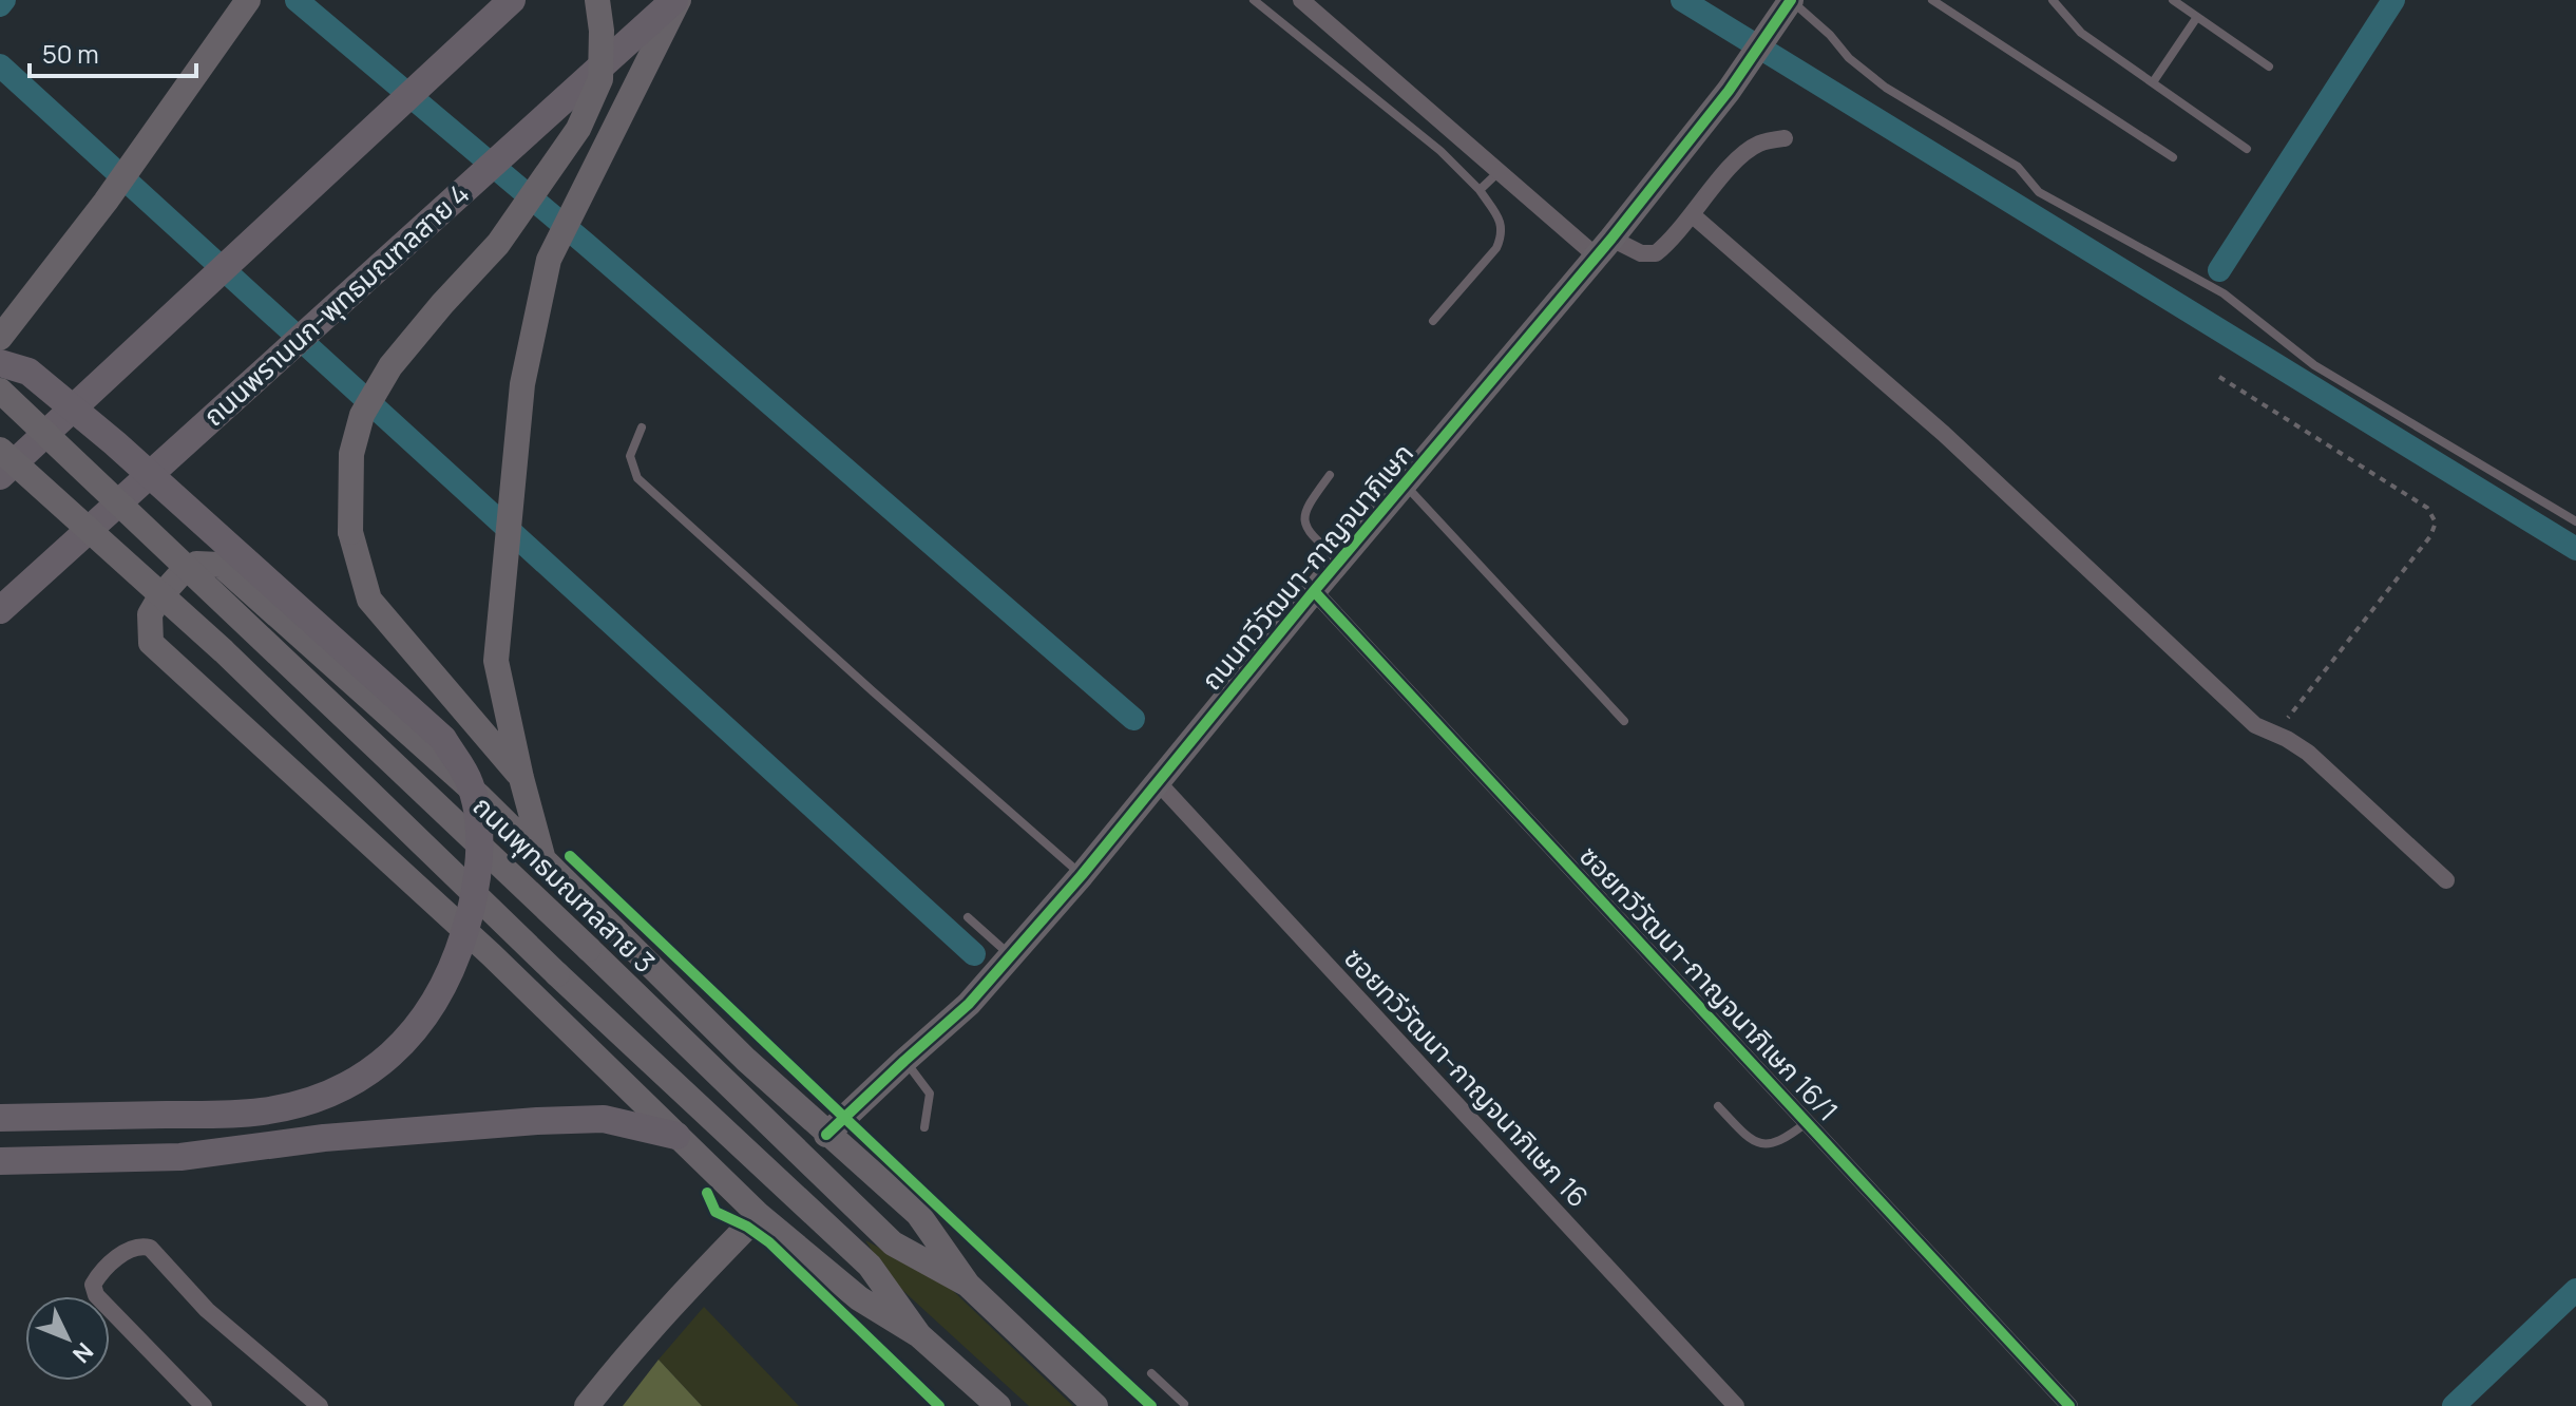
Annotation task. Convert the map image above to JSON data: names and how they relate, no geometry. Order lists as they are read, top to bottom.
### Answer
{
  "streets": {
    "main road": ["ถนนพรานนก-พุทธมณฑลสาย 4", "ถนนทวีวัฒนา-กาญจนาภิเษก", "ถนนพุทธมณฑลสาย 3"],
    "street": ["ซอยทวีวัฒนา-กาญจนาภิเษก 16/1", "ซอยทวีวัฒนา-กาญจนาภิเษก 16"]
  },
  "crossings": [
    ["ถนนทวีวัฒนา-กาญจนาภิเษก", "ซอยทวีวัฒนา-กาญจนาภิเษก 16/1"],
    ["ถนนทวีวัฒนา-กาญจนาภิเษก", "ซอยทวีวัฒนา-กาญจนาภิเษก 16"]
  ],
  "scale_bar": "50 m",
  "north": "bottom right"
}
